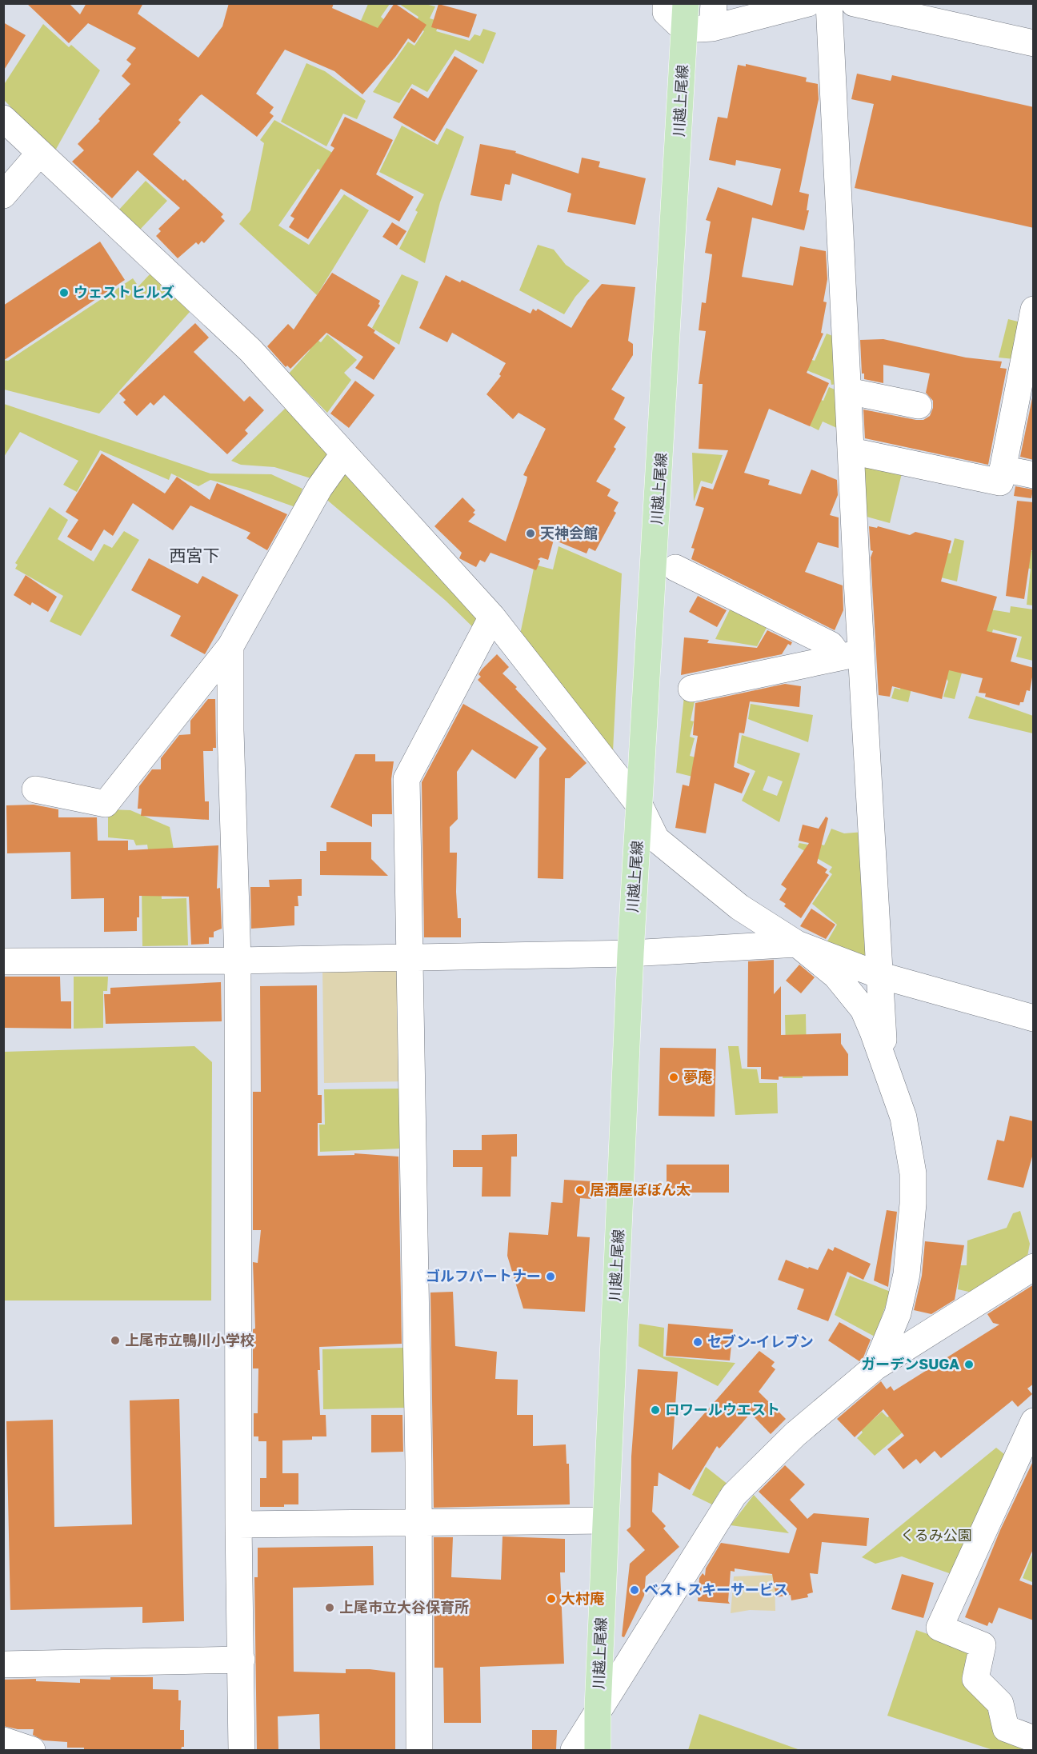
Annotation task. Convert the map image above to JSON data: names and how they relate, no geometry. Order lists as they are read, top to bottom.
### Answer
{
  "streets": {
    "main road": ["川越上尾線"]
  },
  "districts": ["西宮下"],
  "parks": ["くるみ公園"],
  "places": [
    "ウェストヒルズ",
    "天神会館",
    "夢庵",
    "居酒屋ぽぽん太",
    "ゴルフパートナー",
    "上尾市立鴨川小学校",
    "セブン-イレブン",
    "ガーデンSUGA",
    "ロワールウエスト",
    "ベストスキーサービス",
    "大村庵",
    "上尾市立大谷保育所"
  ]
}
